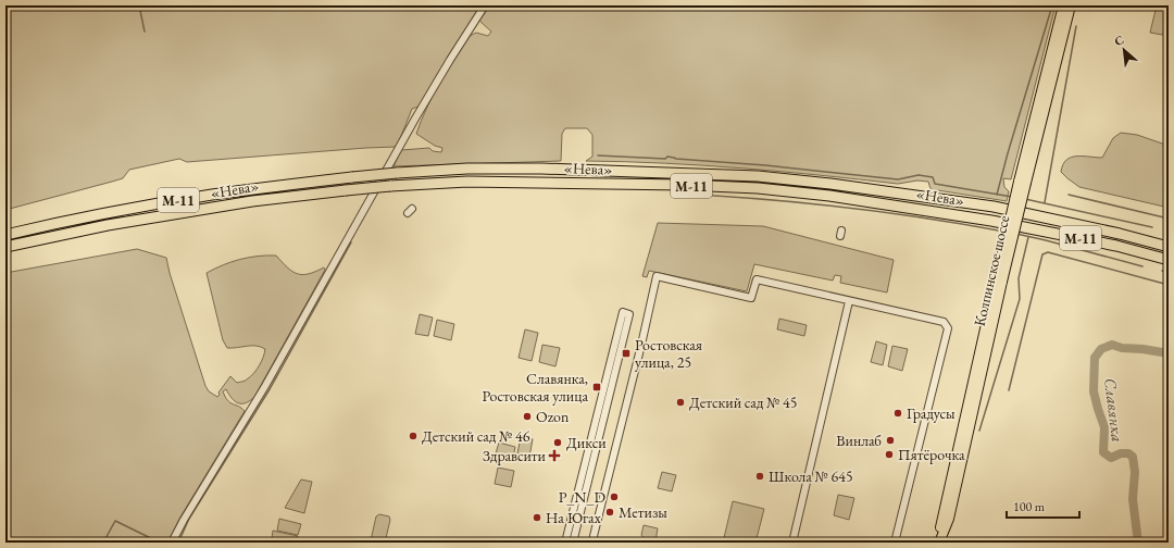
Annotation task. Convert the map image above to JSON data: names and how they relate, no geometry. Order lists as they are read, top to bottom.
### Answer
{
  "streets": {
    "highway": ["«Нева»", "М-11"],
    "main road": ["Колпинское шоссе"]
  },
  "water": ["Славянка"],
  "places": {
    "transit": ["Ростовская улица, 25", "Славянка, Ростовская улица"],
    "other": [
      "Детский сад № 45",
      "Градусы",
      "Ozon",
      "Детский сад № 46",
      "Винлаб",
      "Дикси",
      "Пятёрочка",
      "Школа № 645",
      "P_N_D",
      "Метизы",
      "На Югах"
    ],
    "health": ["Здравсити"]
  },
  "scale_bar": "100 m",
  "north": "top left"
}
